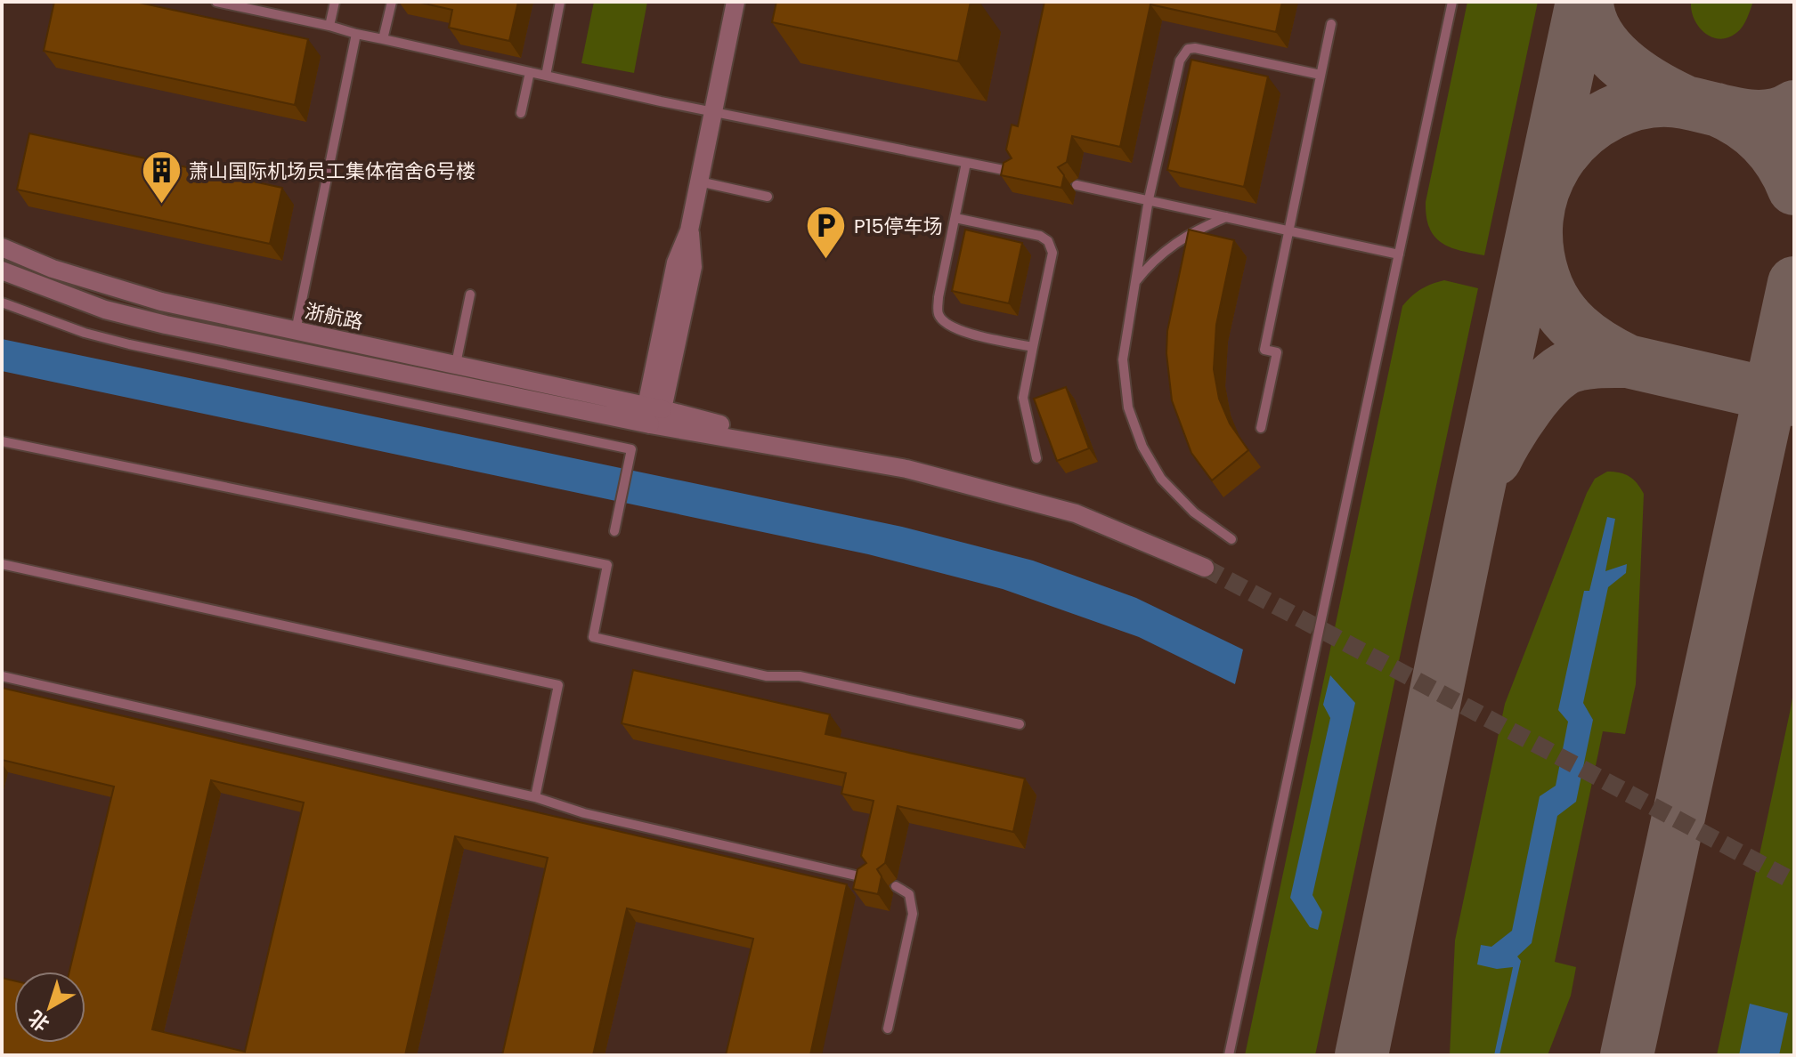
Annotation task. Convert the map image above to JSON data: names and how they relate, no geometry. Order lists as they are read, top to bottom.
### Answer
{
  "streets": {
    "street": ["浙航路"]
  },
  "places": {
    "building": ["萧山国际机场员工集体宿舍6号楼"],
    "parking": ["P15停车场"]
  },
  "north": "bottom left"
}
